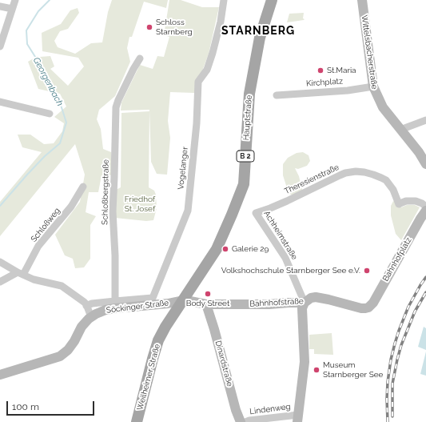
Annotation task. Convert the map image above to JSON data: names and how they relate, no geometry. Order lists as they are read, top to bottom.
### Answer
{
  "streets": {
    "main road": ["Hauptstraße", "B 2", "Weilheimer Straße"],
    "street": [
      "Wittelsbacherstraße",
      "Kirchplatz",
      "Vogelanger",
      "Theresienstraße",
      "Schloßbergstraße",
      "Schloßweg",
      "Achheimstraße",
      "Bahnhofplatz",
      "Bahnhofstraße",
      "Söckinger Straße",
      "Dinardstraße",
      "Lindenweg"
    ]
  },
  "crossings": [
    ["Wittelsbacherstraße", "Kirchplatz"],
    ["Hauptstraße", "Bahnhofstraße"],
    ["Hauptstraße", "Söckinger Straße"],
    ["Hauptstraße", "Weilheimer Straße"],
    ["Vogelanger", "Schloßbergstraße"],
    ["Theresienstraße", "Achheimstraße"],
    ["Achheimstraße", "Bahnhofstraße"],
    ["Bahnhofplatz", "Bahnhofstraße"],
    ["Bahnhofstraße", "Söckinger Straße"],
    ["Bahnhofstraße", "Dinardstraße"],
    ["Bahnhofstraße", "Weilheimer Straße"],
    ["Söckinger Straße", "Weilheimer Straße"]
  ],
  "districts": ["STARNBERG"],
  "water": ["Georgenbach"],
  "parks": ["Friedhof St. Josef"],
  "places": [
    "Schloss Starnberg",
    "St.Maria",
    "Galerie 29",
    "Volkshochschule Starnberger See e.V.",
    "Body Street",
    "Museum Starnberger See"
  ],
  "scale_bar": "100 m"
}
